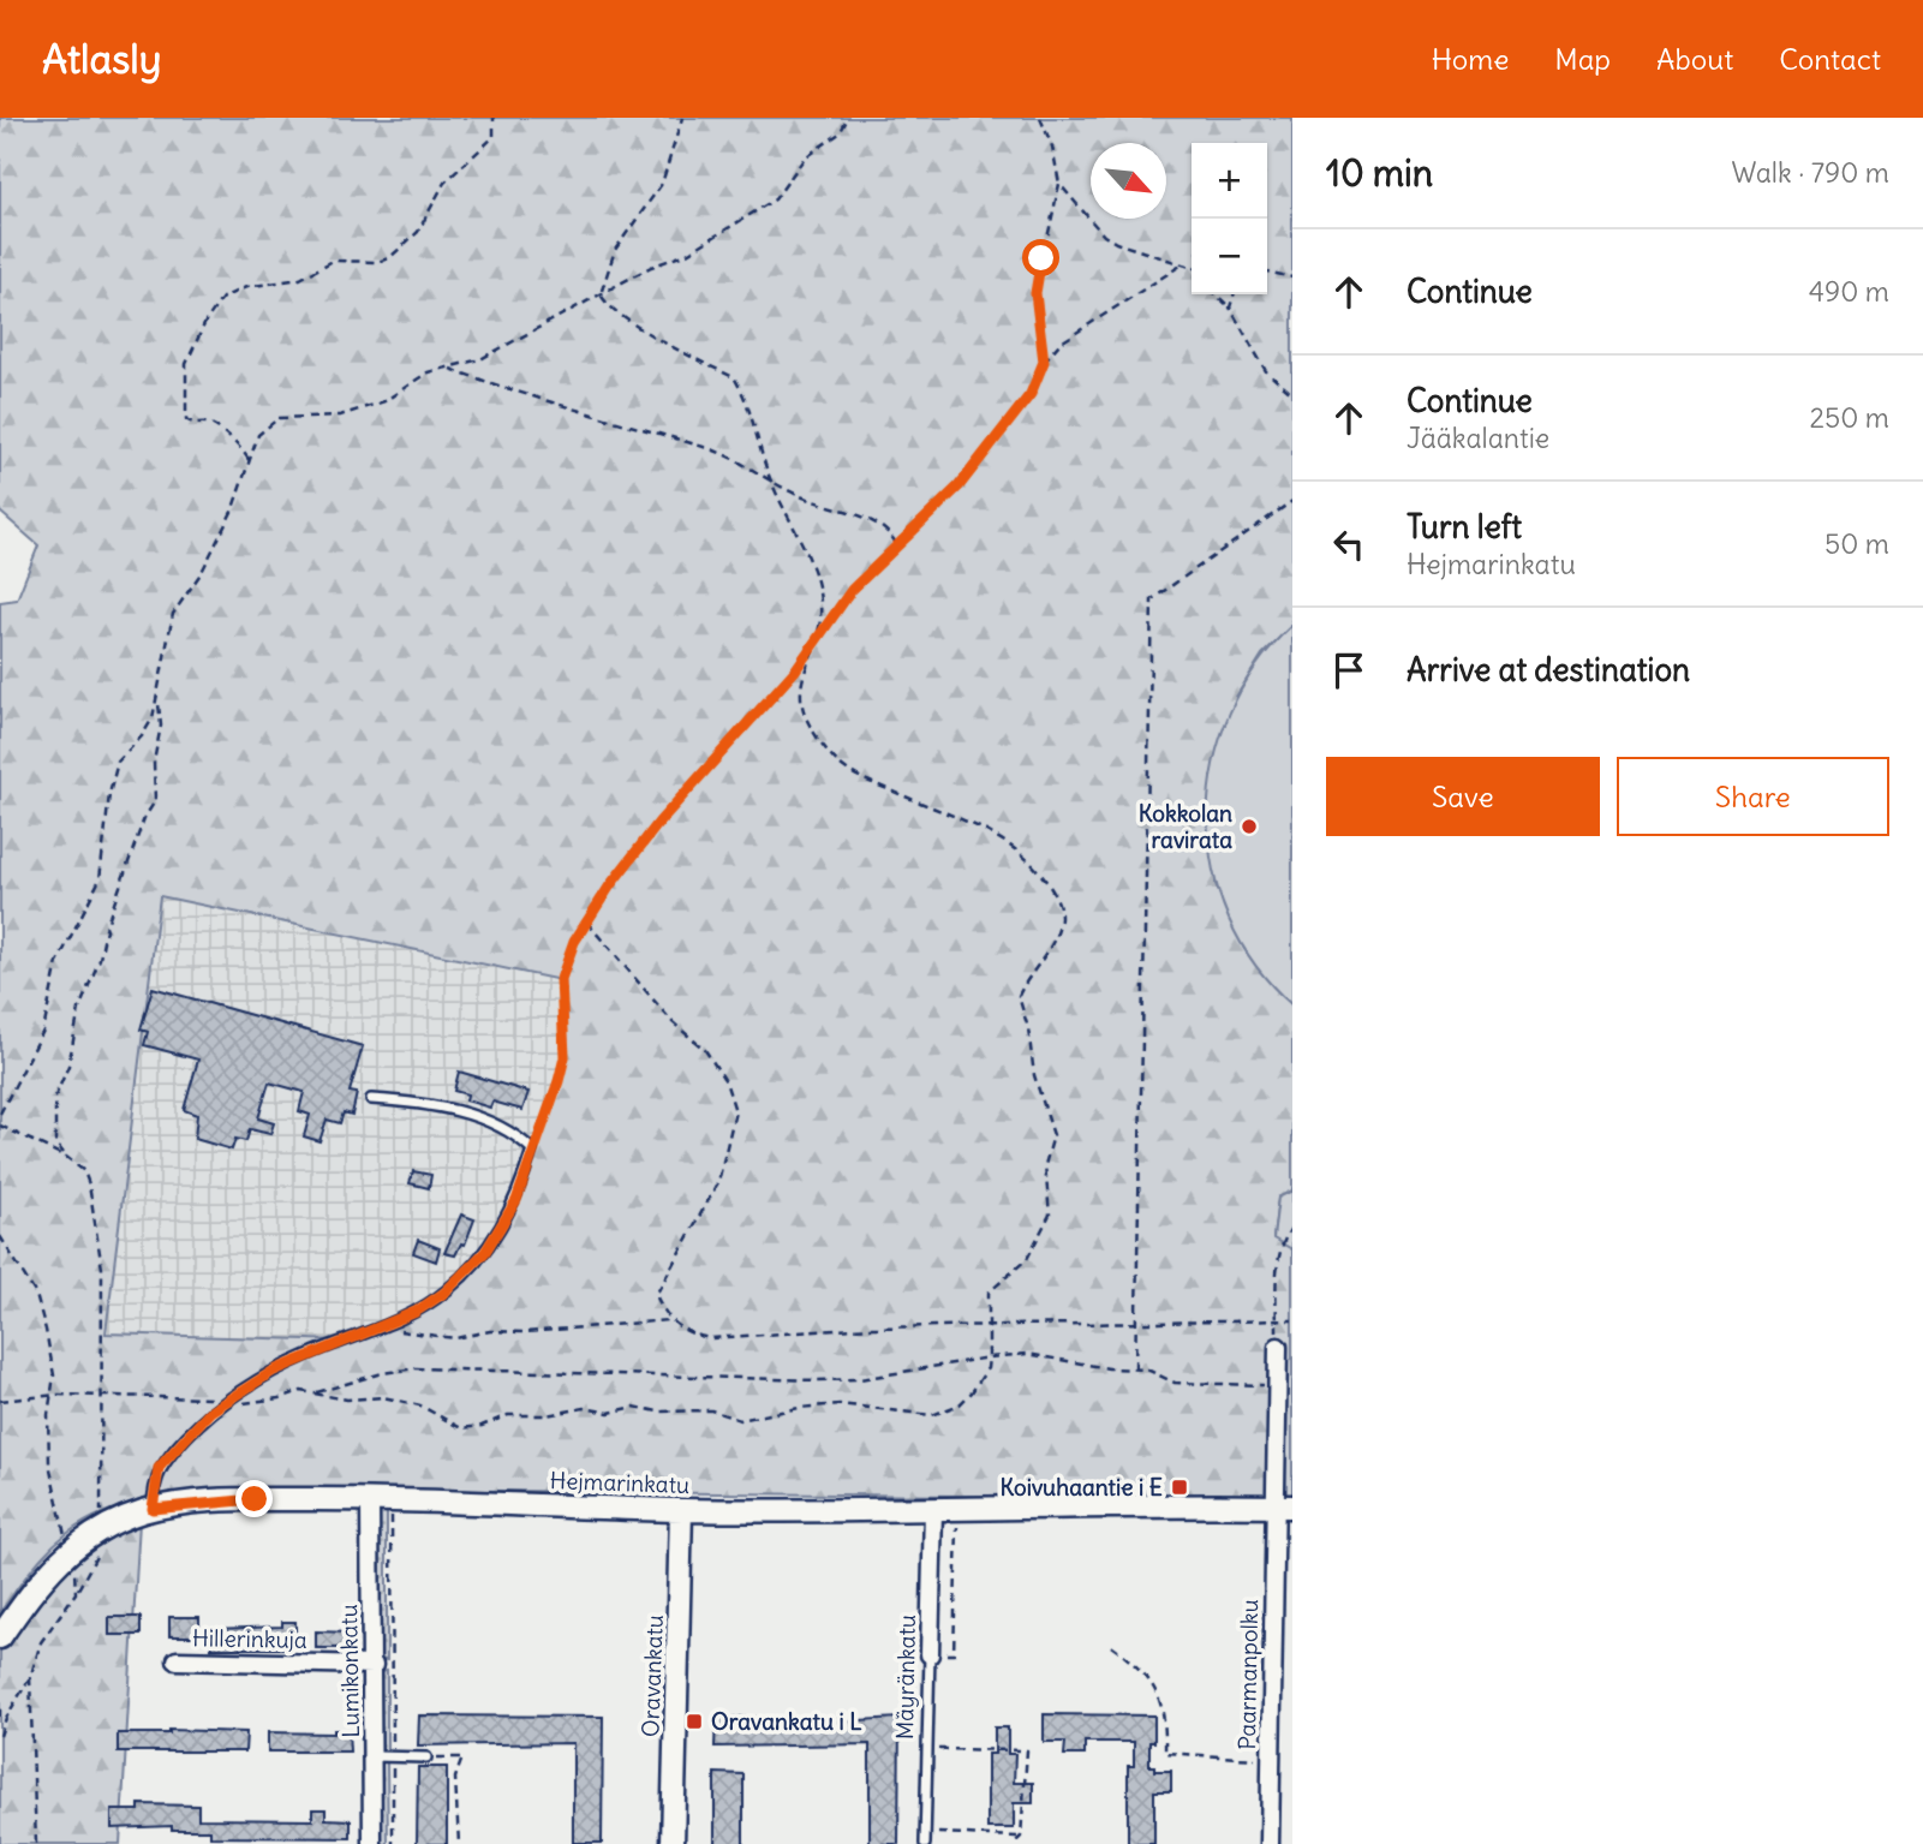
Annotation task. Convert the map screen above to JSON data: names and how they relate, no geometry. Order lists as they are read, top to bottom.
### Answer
{
  "streets": {
    "street": [
      "Hejmarinkatu",
      "Hillerinkuja",
      "Lumikonkatu",
      "Paarmanpolku",
      "Oravankatu",
      "Mäyränkatu"
    ]
  },
  "crossings": [
    ["Hejmarinkatu", "Lumikonkatu"],
    ["Hejmarinkatu", "Paarmanpolku"],
    ["Hejmarinkatu", "Oravankatu"],
    ["Hejmarinkatu", "Mäyränkatu"],
    ["Hillerinkuja", "Lumikonkatu"]
  ],
  "places": {
    "other": ["Kokkolan ravirata"],
    "transit": ["Koivuhaantie i E", "Oravankatu i L"]
  },
  "north": "bottom right",
  "page": {
    "header": "Atlasly",
    "nav": [
      "Home",
      "Map",
      "About",
      "Contact"
    ],
    "heading": ["10 min", "Walk · 790 m"],
    "map_buttons": ["+", "−"],
    "list": [
      ["Continue", "490 m"],
      ["Continue", "Jääkalantie", "250 m"],
      ["Turn left", "Hejmarinkatu", "50 m"],
      "Arrive at destination"
    ],
    "buttons": ["Save", "Share"]
  }
}
